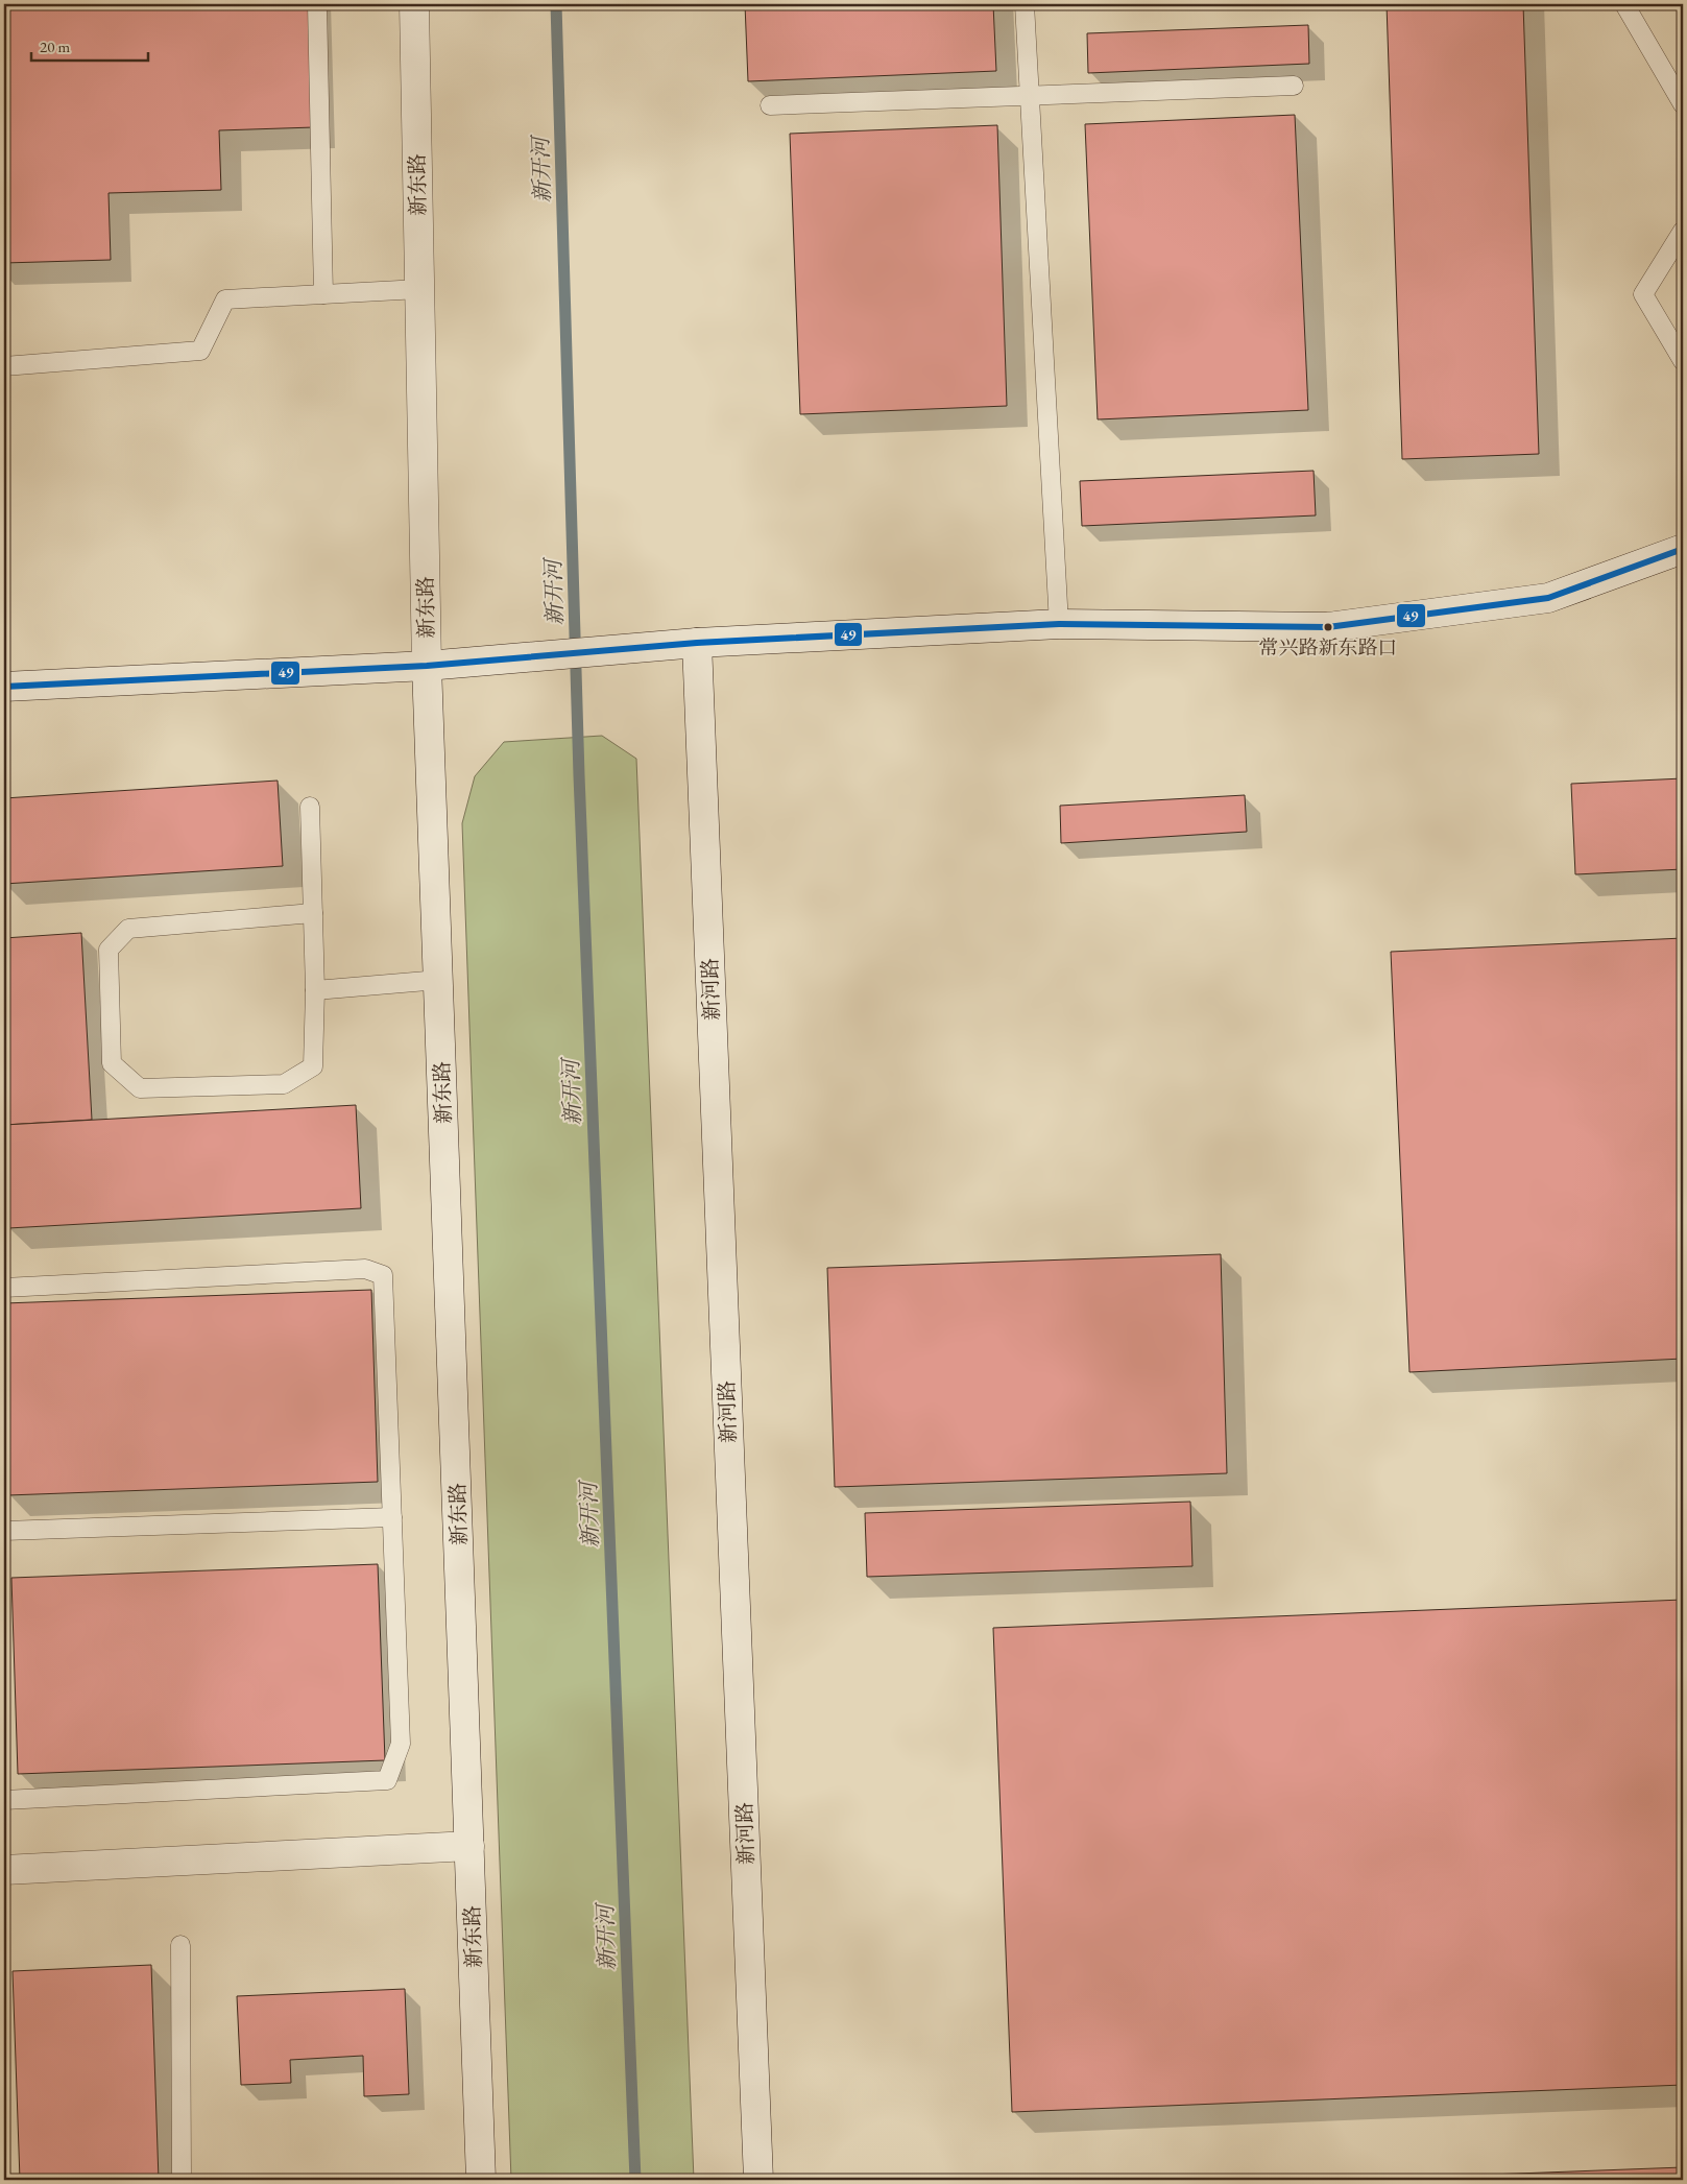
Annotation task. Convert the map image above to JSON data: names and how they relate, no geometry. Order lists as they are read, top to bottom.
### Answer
{
  "streets": {
    "street": ["新东路", "新河路"]
  },
  "water": ["新开河"],
  "places": ["常兴路新东路口"],
  "lines": ["transit line 49"],
  "scale_bar": "20 m"
}
